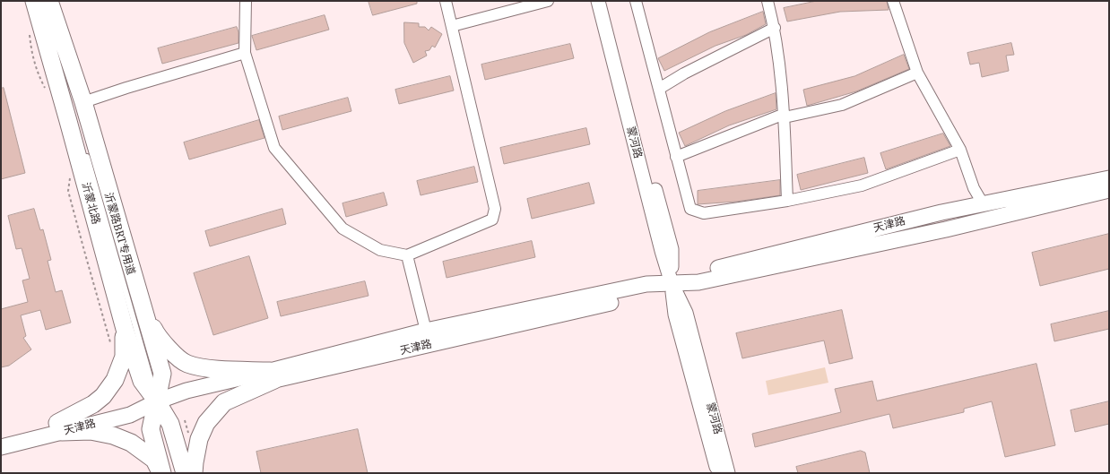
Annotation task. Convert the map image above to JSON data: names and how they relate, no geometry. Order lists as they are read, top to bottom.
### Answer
{
  "streets": {
    "main road": ["沂蒙北路", "天津路"],
    "street": ["蒙河路"],
    "lane": ["沂蒙路BRT专用道"]
  },
  "crossings": [
    ["蒙河路", "天津路"],
    ["沂蒙北路", "天津路"],
    ["沂蒙北路", "沂蒙路BRT专用道"],
    ["天津路", "沂蒙路BRT专用道"]
  ]
}
